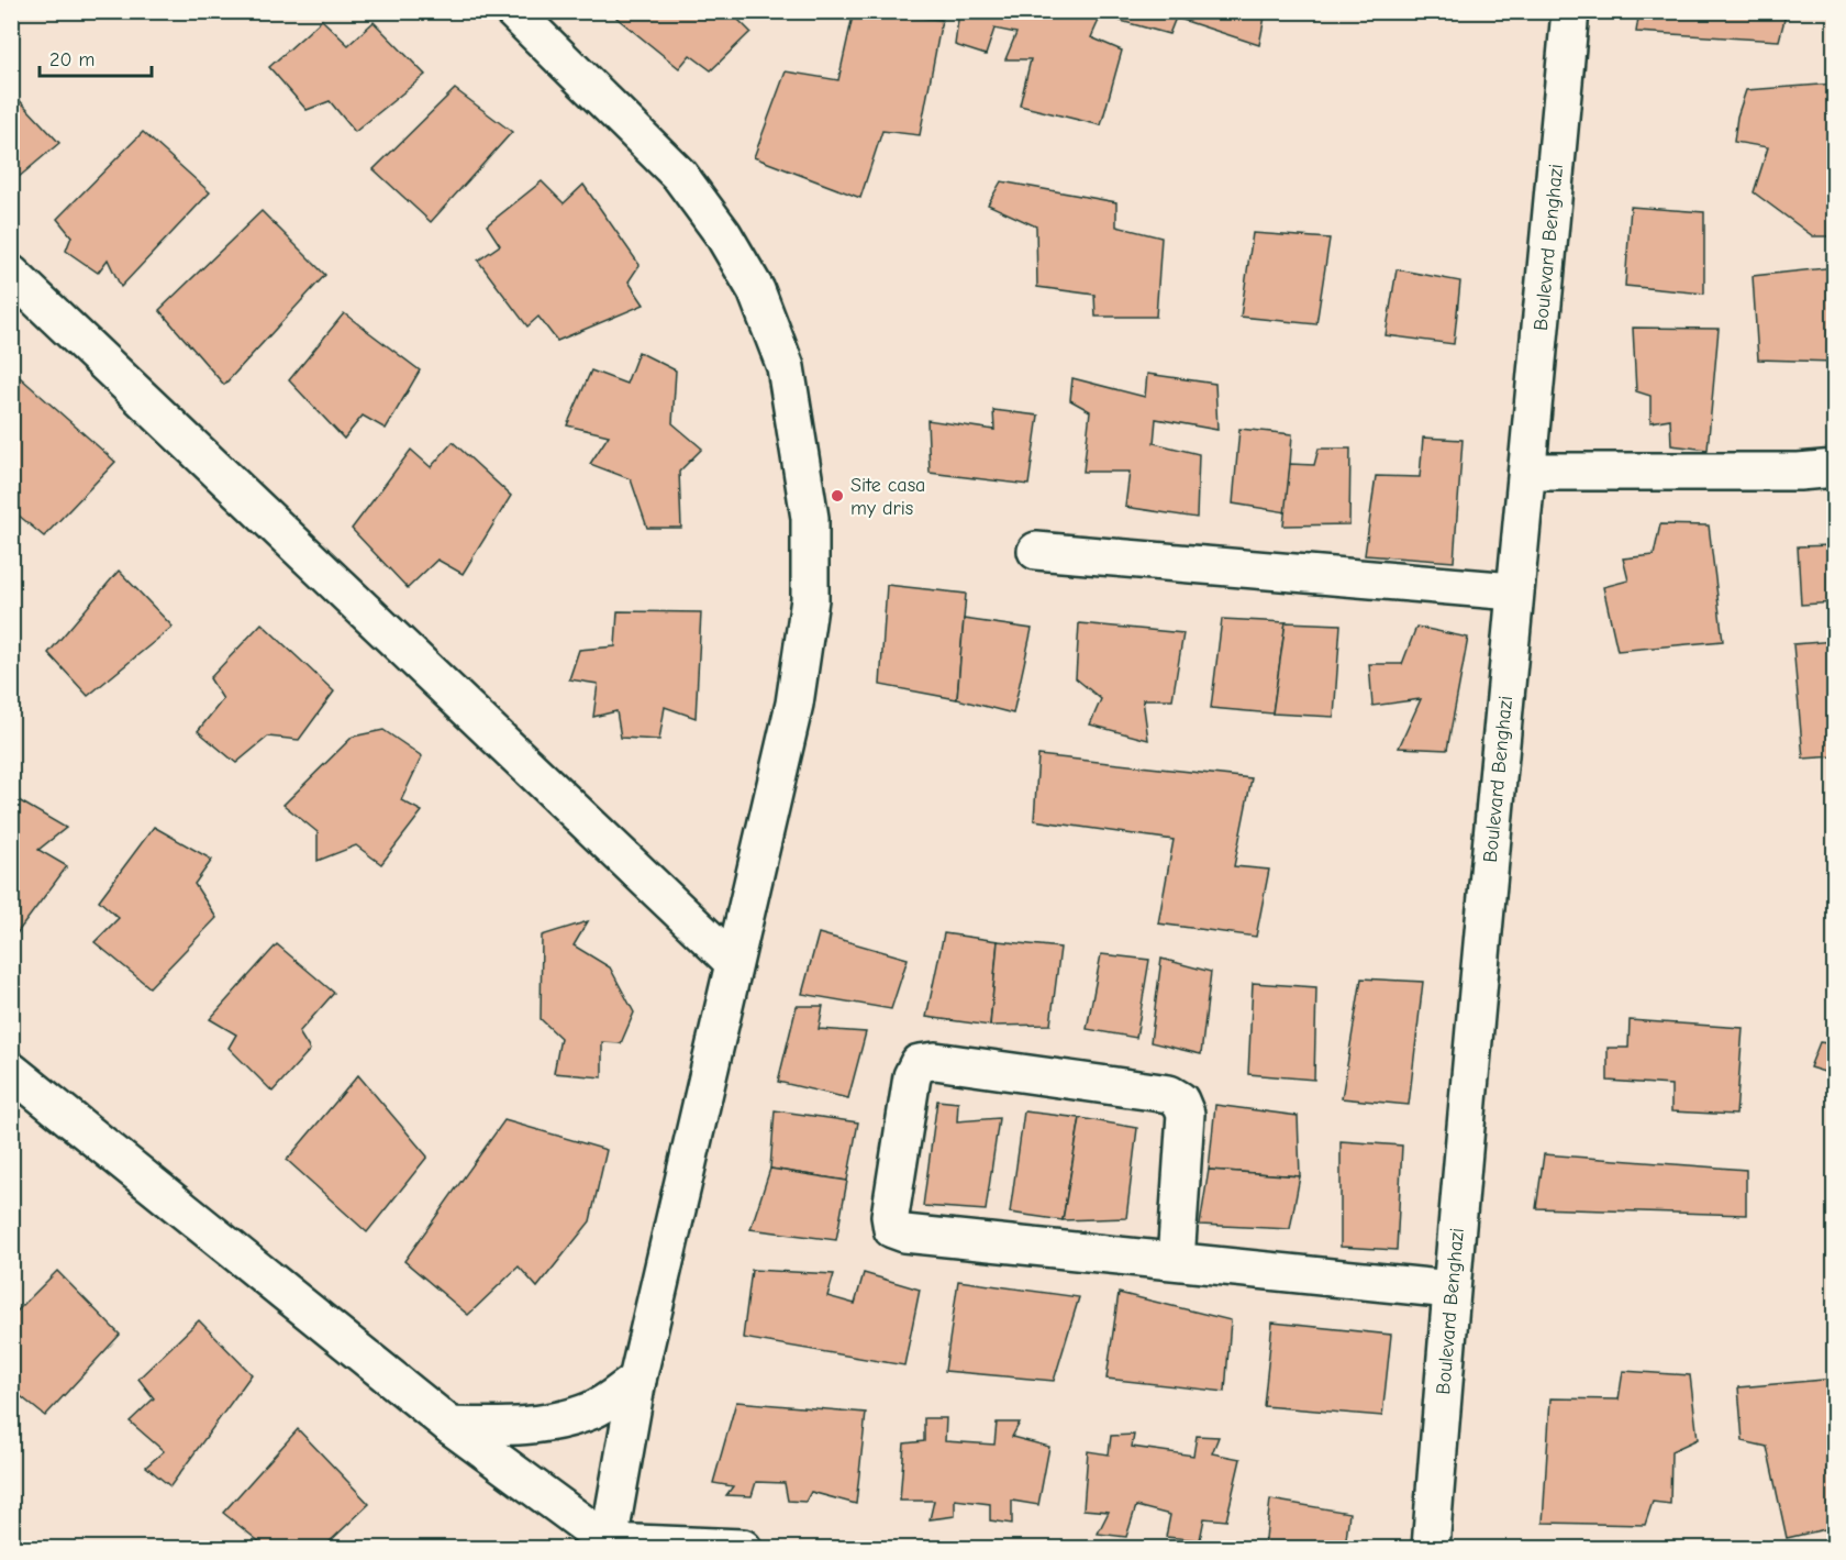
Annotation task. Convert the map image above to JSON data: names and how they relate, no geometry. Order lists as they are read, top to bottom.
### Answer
{
  "streets": {
    "street": ["Boulevard Benghazi"]
  },
  "places": ["Site casa my dris"],
  "scale_bar": "20 m"
}
